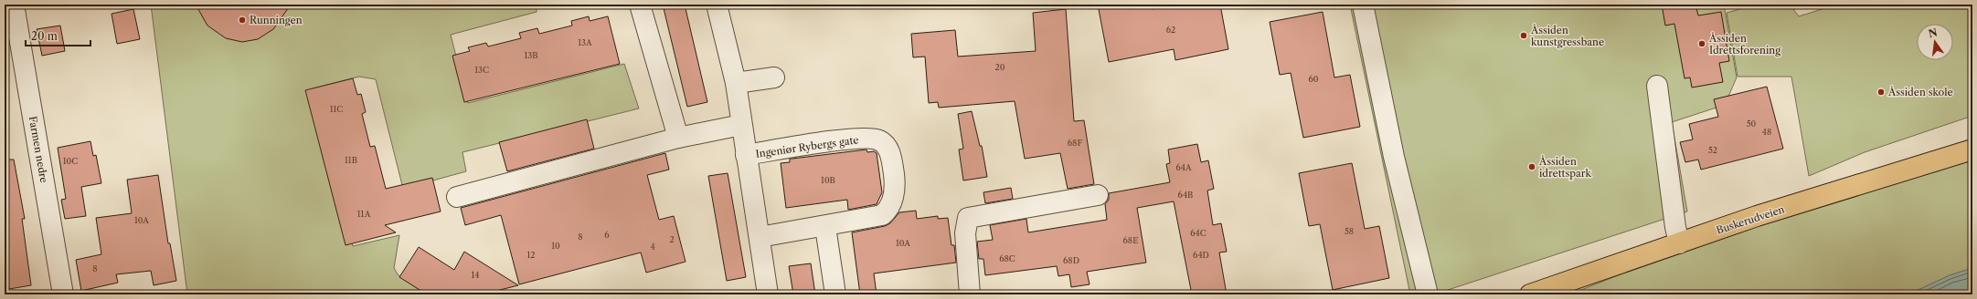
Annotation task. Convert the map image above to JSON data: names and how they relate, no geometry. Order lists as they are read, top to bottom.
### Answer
{
  "streets": {
    "main road": ["Buskerudveien"],
    "street": ["Ingeniør Rybergs gate", "Farmen nedre"]
  },
  "places": [
    "Runningen",
    "Åssiden kunstgressbane",
    "Åssiden Idrettsforening",
    "Åssiden skole",
    "Åssiden idrettspark"
  ],
  "house_numbers": [
    "62",
    "13A",
    "13B",
    "20",
    "13C",
    "60",
    "11C",
    "50",
    "48",
    "68F",
    "52",
    "11B",
    "10C",
    "64A",
    "10B",
    "64B",
    "11A",
    "10A",
    "58",
    "64C",
    "6",
    "8",
    "2",
    "68E",
    "10A",
    "10",
    "4",
    "12",
    "64D",
    "68C",
    "68D",
    "8",
    "14"
  ],
  "scale_bar": "20 m",
  "north": "top"
}
